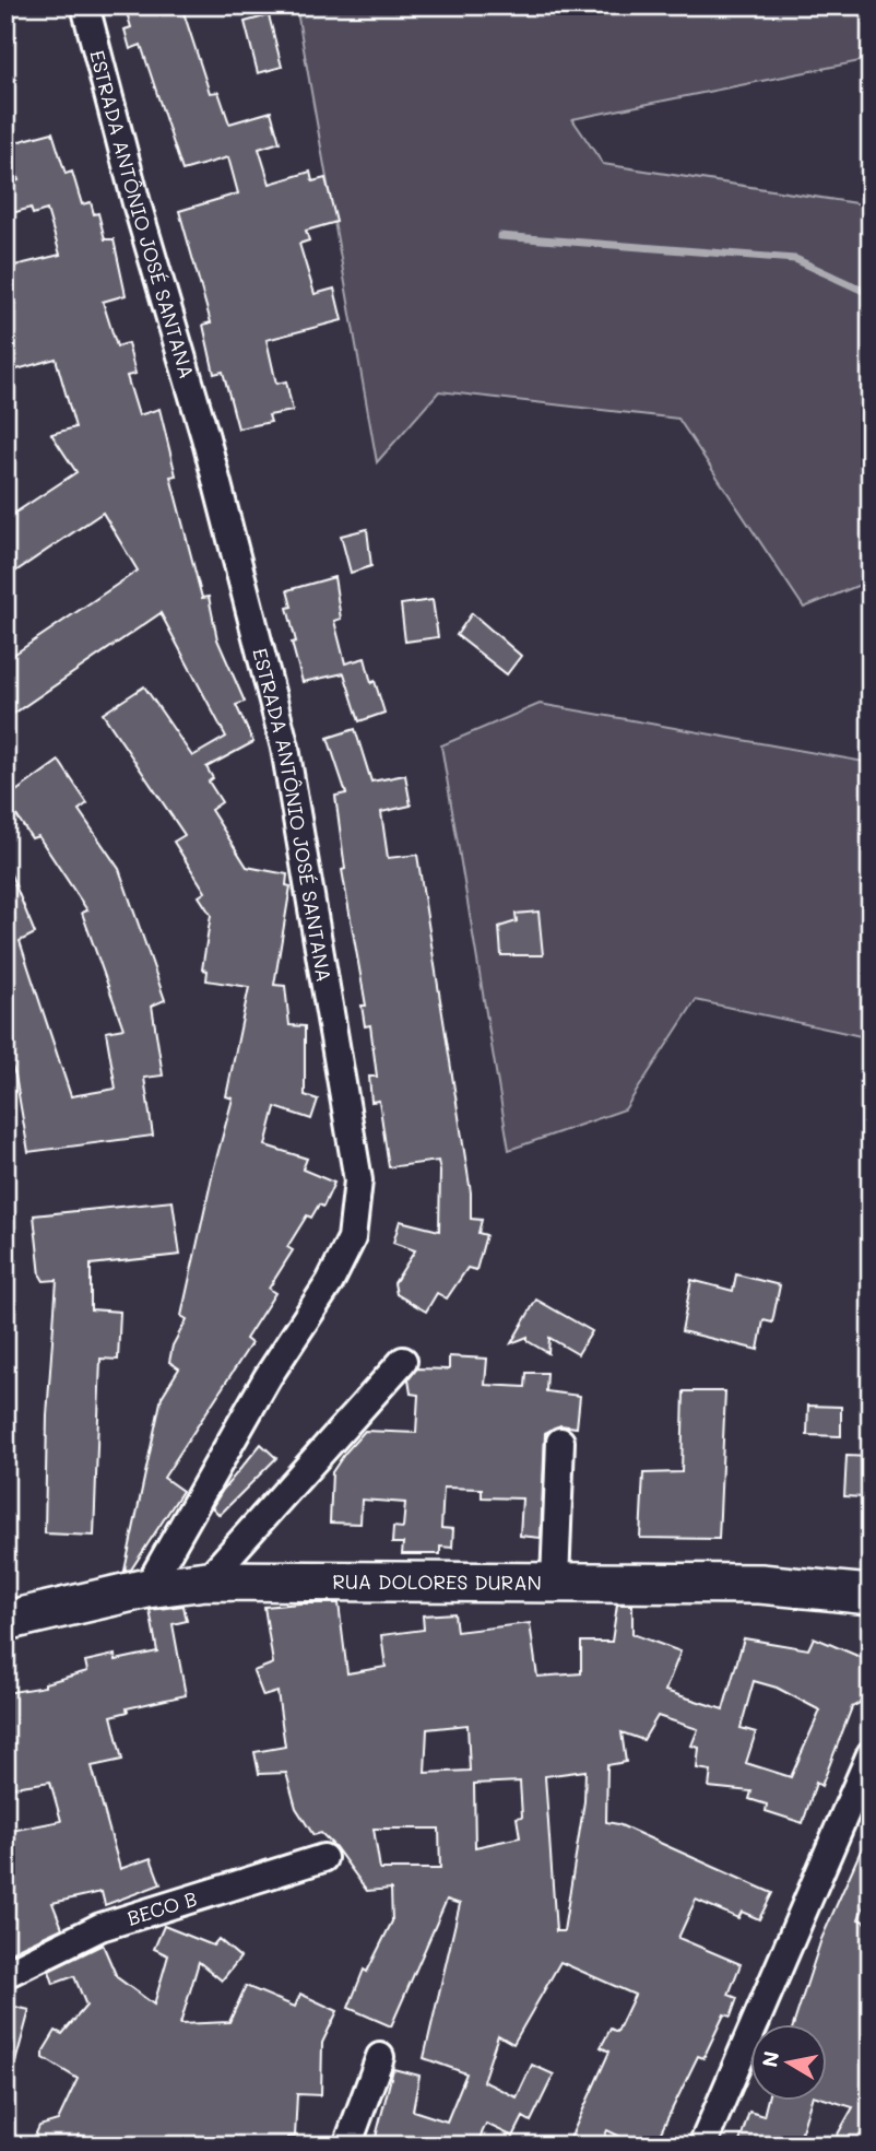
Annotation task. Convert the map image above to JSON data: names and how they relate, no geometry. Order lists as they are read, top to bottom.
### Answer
{
  "streets": {
    "street": ["ESTRADA ANTÔNIO JOSÉ SANTANA", "RUA DOLORES DURAN", "BECO B"]
  },
  "crossings": [
    ["ESTRADA ANTÔNIO JOSÉ SANTANA", "RUA DOLORES DURAN"]
  ],
  "north": "left"
}
